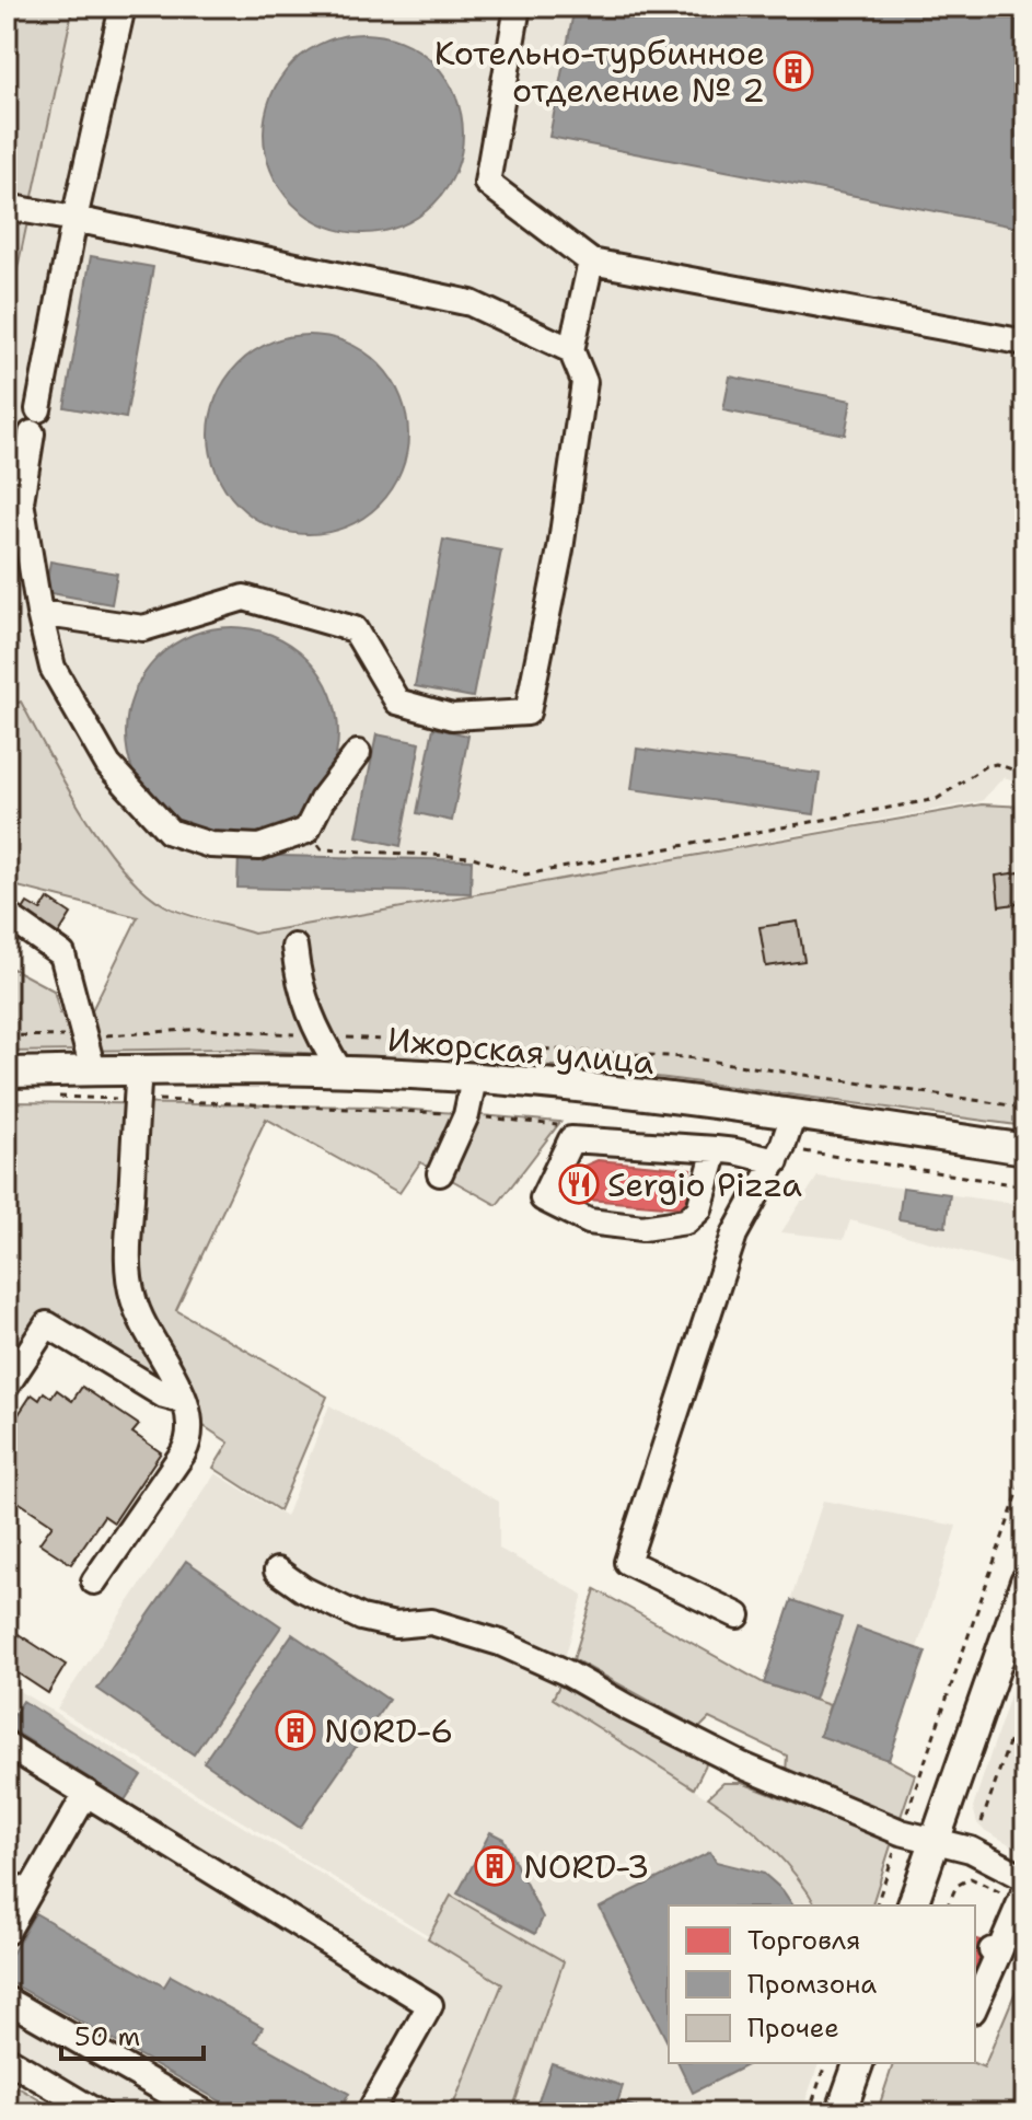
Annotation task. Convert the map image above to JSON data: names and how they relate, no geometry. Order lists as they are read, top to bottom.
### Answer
{
  "streets": {
    "main road": ["Ижорская улица"]
  },
  "places": {
    "building": ["Котельно-турбинное отделение № 2", "NORD-6", "NORD-3"],
    "restaurant": ["Sergio Pizza"]
  },
  "legend": ["Торговля", "Промзона", "Прочее"],
  "scale_bar": "50 m"
}
